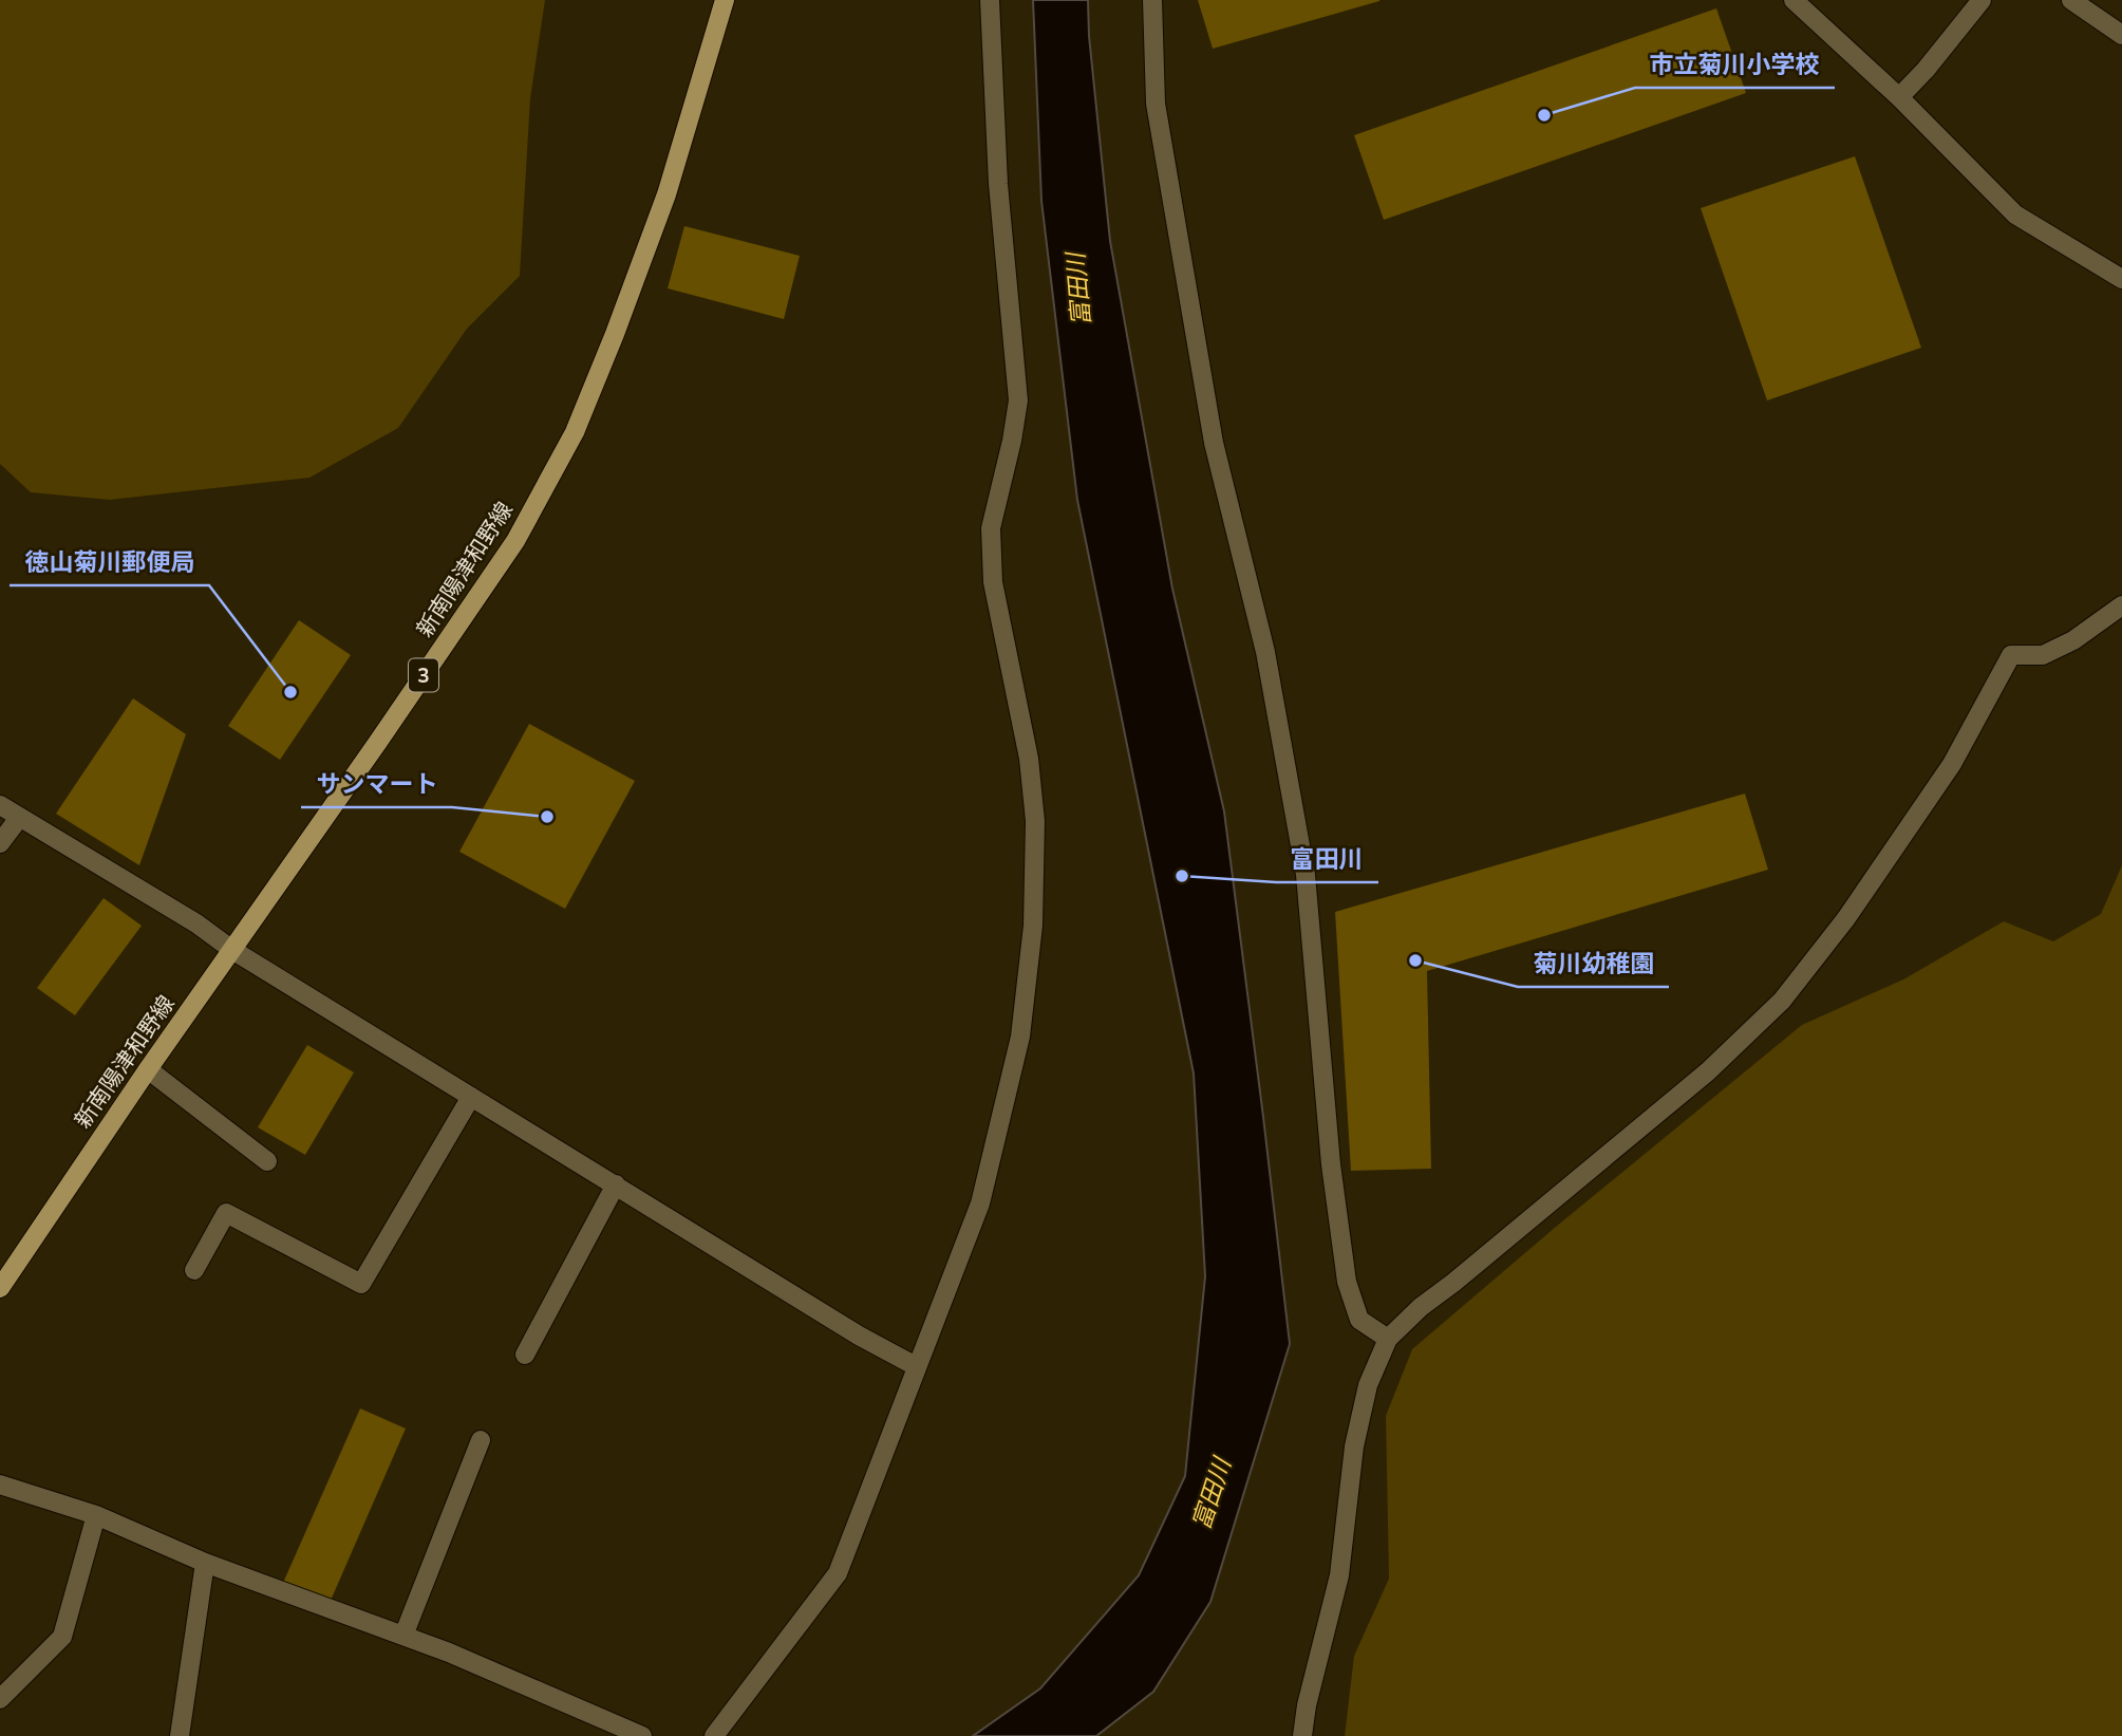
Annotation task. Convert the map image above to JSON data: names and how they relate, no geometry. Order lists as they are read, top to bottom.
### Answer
{
  "streets": {
    "main road": ["新南陽津和野線", "3"]
  },
  "water": ["富田川"],
  "places": [
    "市立菊川小学校",
    "徳山菊川郵便局",
    "サンマート",
    "富田川",
    "菊川幼稚園"
  ]
}
